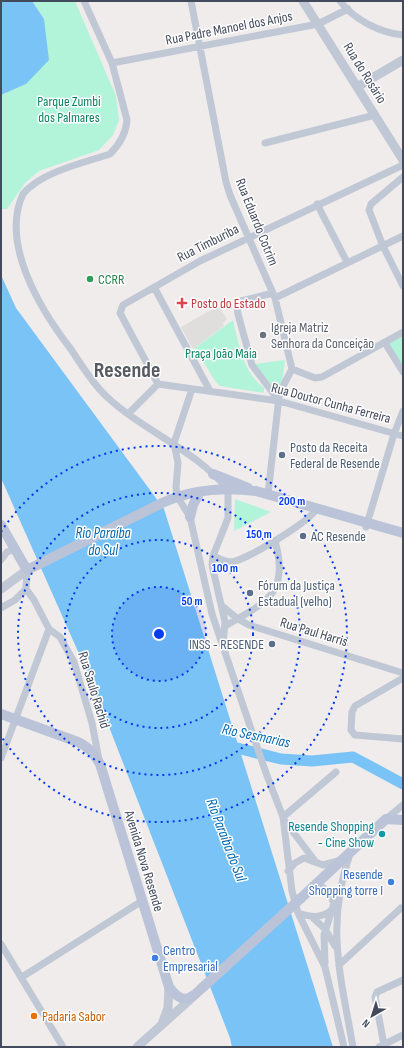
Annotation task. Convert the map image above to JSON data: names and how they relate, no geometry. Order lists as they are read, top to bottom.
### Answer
{
  "streets": {
    "main road": ["Avenida Nova Resende"],
    "street": [
      "Rua Padre Manoel dos Anjos",
      "Rua do Rosário",
      "Rua Eduardo Cotrim",
      "Rua Timburiba",
      "Rua Doutor Cunha Ferreira",
      "Rua Paul Harris",
      "Rua Saulo Rachid"
    ]
  },
  "crossings": [
    ["Rua Padre Manoel dos Anjos", "Rua do Rosário"],
    ["Rua Padre Manoel dos Anjos", "Rua Eduardo Cotrim"],
    ["Rua Eduardo Cotrim", "Rua Timburiba"],
    ["Rua Timburiba", "Rua Doutor Cunha Ferreira"],
    ["Rua Saulo Rachid", "Avenida Nova Resende"]
  ],
  "districts": ["Resende"],
  "water": ["Rio Paraíba do Sul", "Rio Sesmarias"],
  "parks": ["Parque Zumbi dos Palmares", "Praça João Maia"],
  "places": {
    "other": [
      "CCRR",
      "Igreja Matriz Senhora da Conceição",
      "Posto da Receita Federal de Resende",
      "AC Resende",
      "Fórum da Justiça Estadual (velho)",
      "INSS - RESENDE",
      "Resende Shopping - Cine Show",
      "Resende Shopping torre I",
      "Centro Empresarial",
      "Padaria Sabor"
    ],
    "health": ["Posto do Estado"]
  },
  "north": "bottom left",
  "rings": [
    "200 m",
    "150 m",
    "100 m",
    "50 m"
  ]
}
